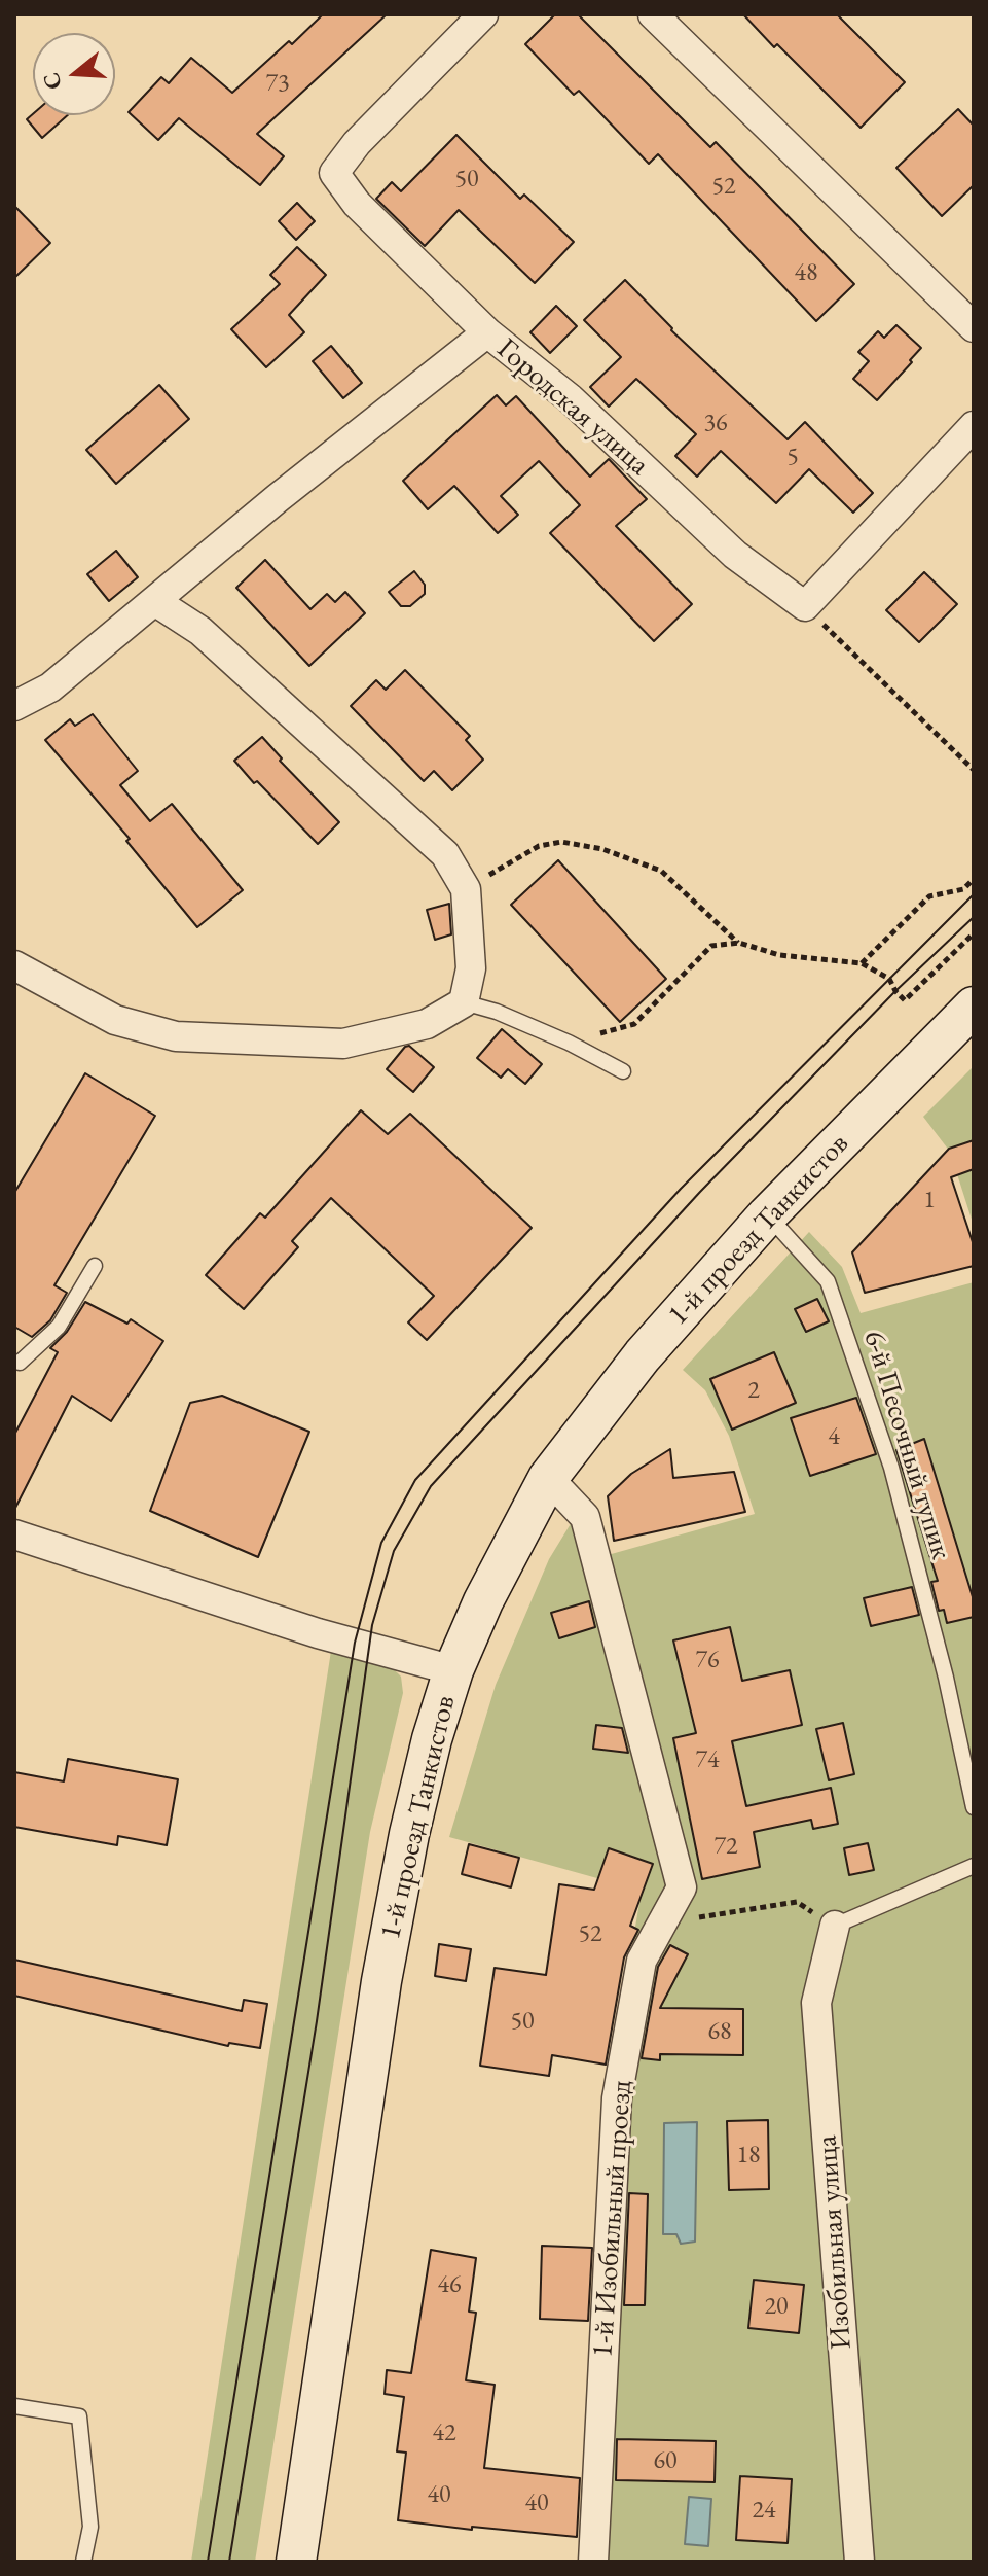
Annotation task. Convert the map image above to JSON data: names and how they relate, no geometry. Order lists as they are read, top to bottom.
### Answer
{
  "streets": {
    "main road": ["1-й проезд Танкистов"],
    "street": ["Городская улица", "1-й Изобильный проезд", "Изобильная улица"],
    "lane": ["6-й Песочный тупик"]
  },
  "crossings": [
    ["1-й проезд Танкистов", "6-й Песочный тупик"]
  ],
  "house_numbers": [
    "73",
    "50",
    "52",
    "48",
    "36",
    "5",
    "1",
    "2",
    "4",
    "76",
    "74",
    "72",
    "52",
    "50",
    "68",
    "18",
    "46",
    "20",
    "42",
    "60",
    "40",
    "40",
    "24"
  ],
  "north": "left"
}
